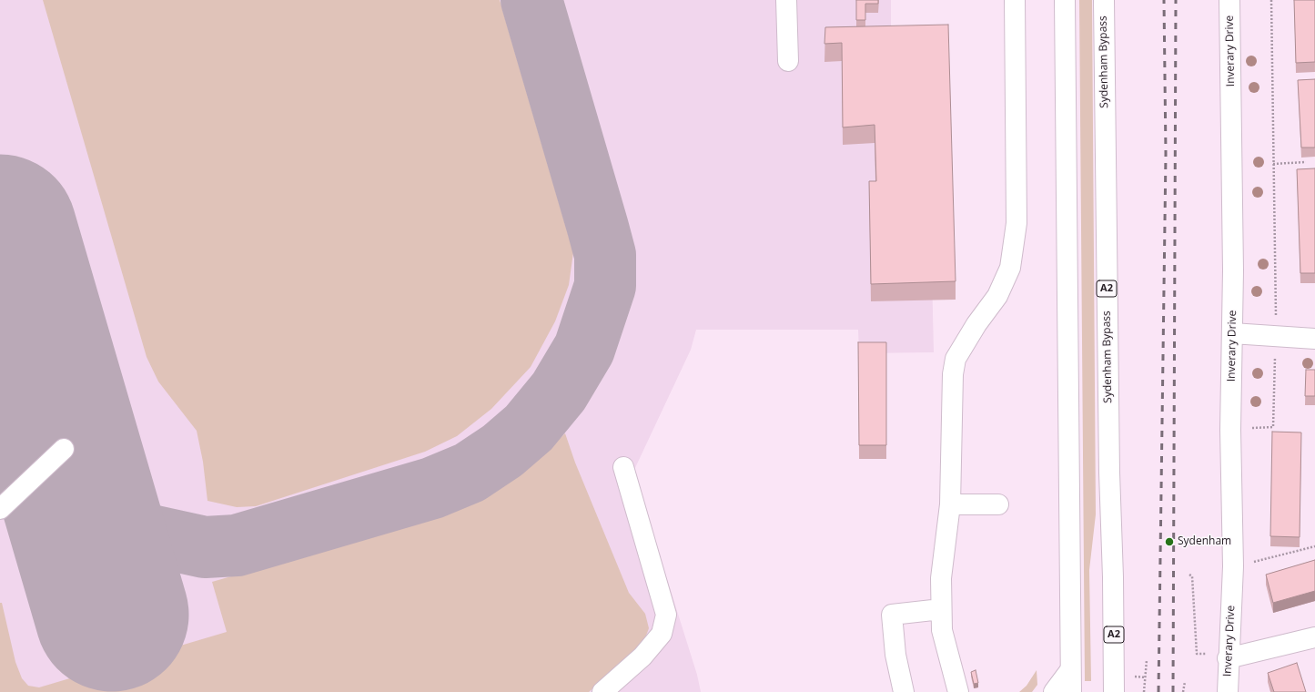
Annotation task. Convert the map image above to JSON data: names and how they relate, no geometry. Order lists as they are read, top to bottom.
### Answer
{
  "streets": {
    "main road": ["Inverary Drive", "Sydenham Bypass", "A2"]
  },
  "places": ["Sydenham"]
}
